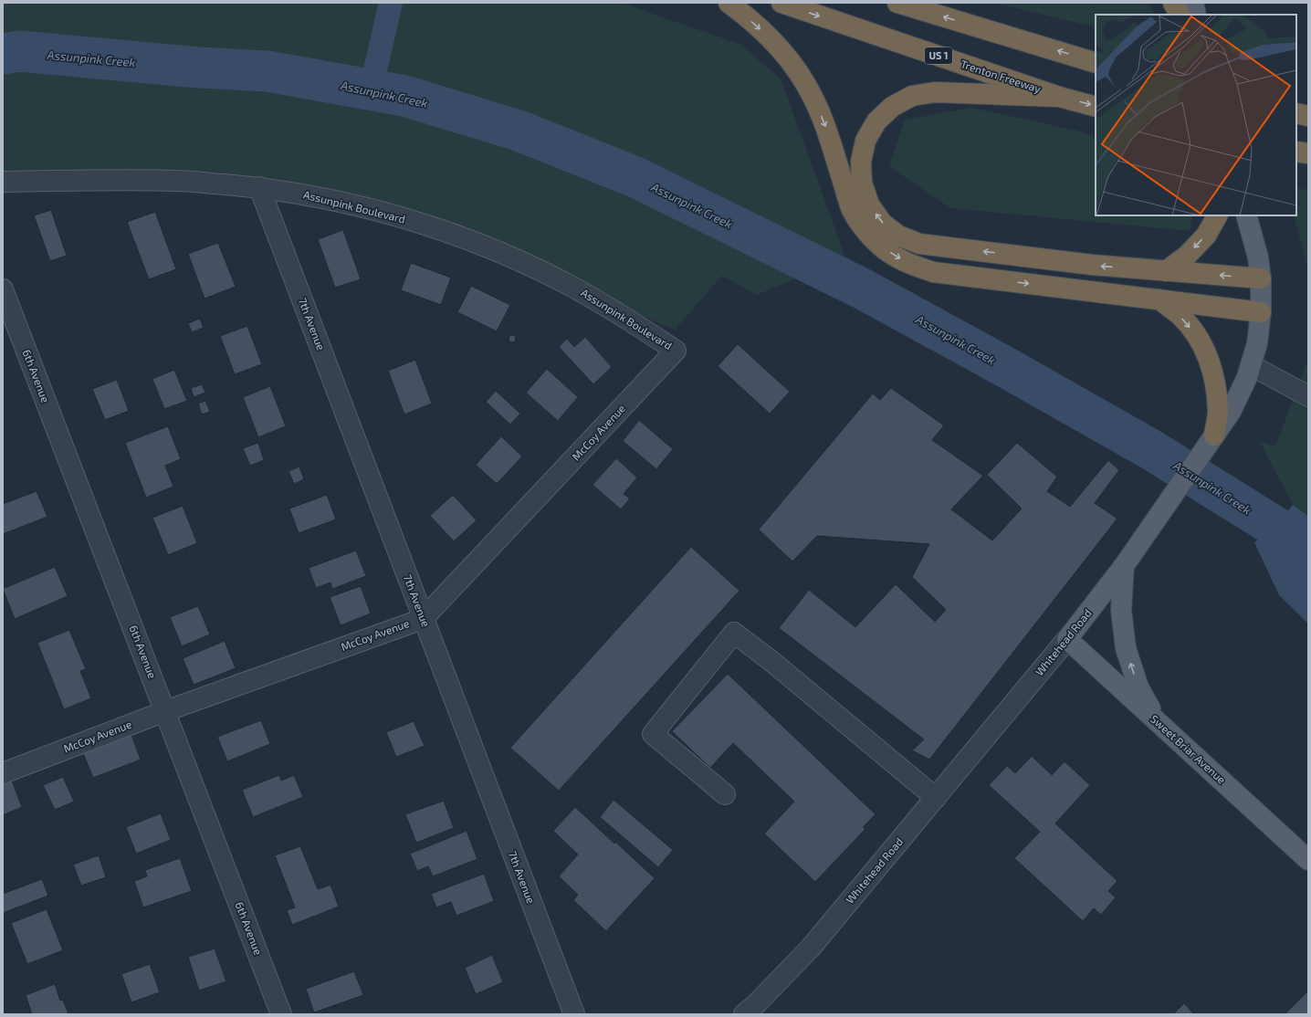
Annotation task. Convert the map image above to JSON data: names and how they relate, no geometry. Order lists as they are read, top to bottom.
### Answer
{
  "streets": {
    "highway": ["US 1", "Trenton Freeway"],
    "main road": ["Whitehead Road", "Sweet Briar Avenue"],
    "street": [
      "Assunpink Boulevard",
      "7th Avenue",
      "6th Avenue",
      "McCoy Avenue"
    ]
  },
  "crossings": [
    ["Assunpink Boulevard", "7th Avenue"],
    ["Assunpink Boulevard", "McCoy Avenue"],
    ["7th Avenue", "McCoy Avenue"],
    ["6th Avenue", "McCoy Avenue"],
    ["Whitehead Road", "Sweet Briar Avenue"]
  ],
  "water": ["Assunpink Creek"]
}
